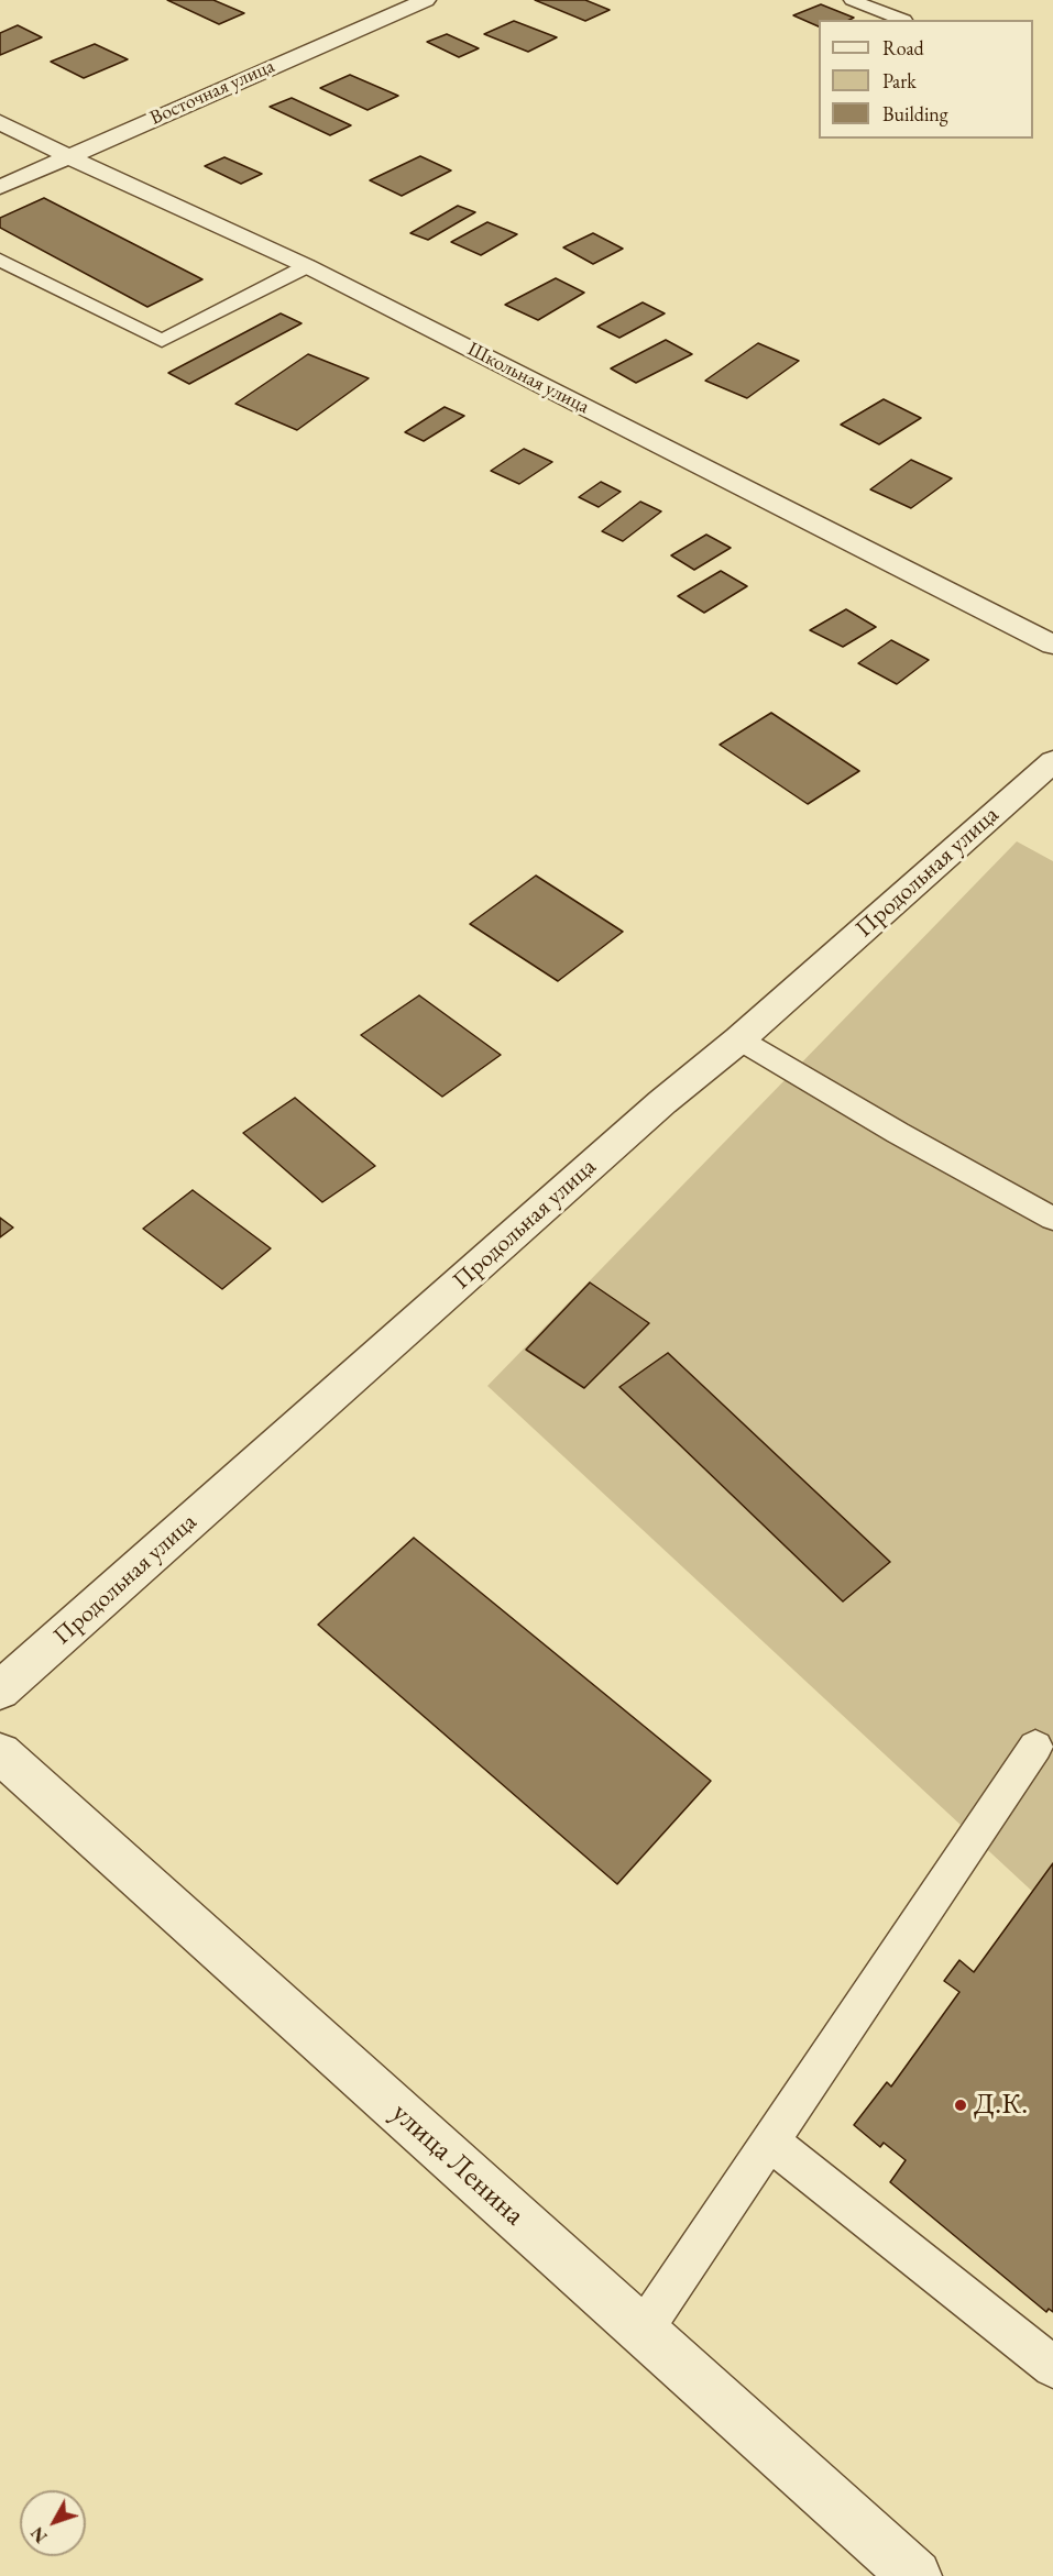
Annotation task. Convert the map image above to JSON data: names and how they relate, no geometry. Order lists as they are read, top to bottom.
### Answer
{
  "streets": {
    "street": [
      "Восточная улица",
      "Школьная улица",
      "Продольная улица",
      "улица Ленина"
    ]
  },
  "crossings": [
    ["Восточная улица", "Школьная улица"]
  ],
  "places": ["Д.К."],
  "legend": ["Road", "Park", "Building"],
  "north": "bottom left"
}
